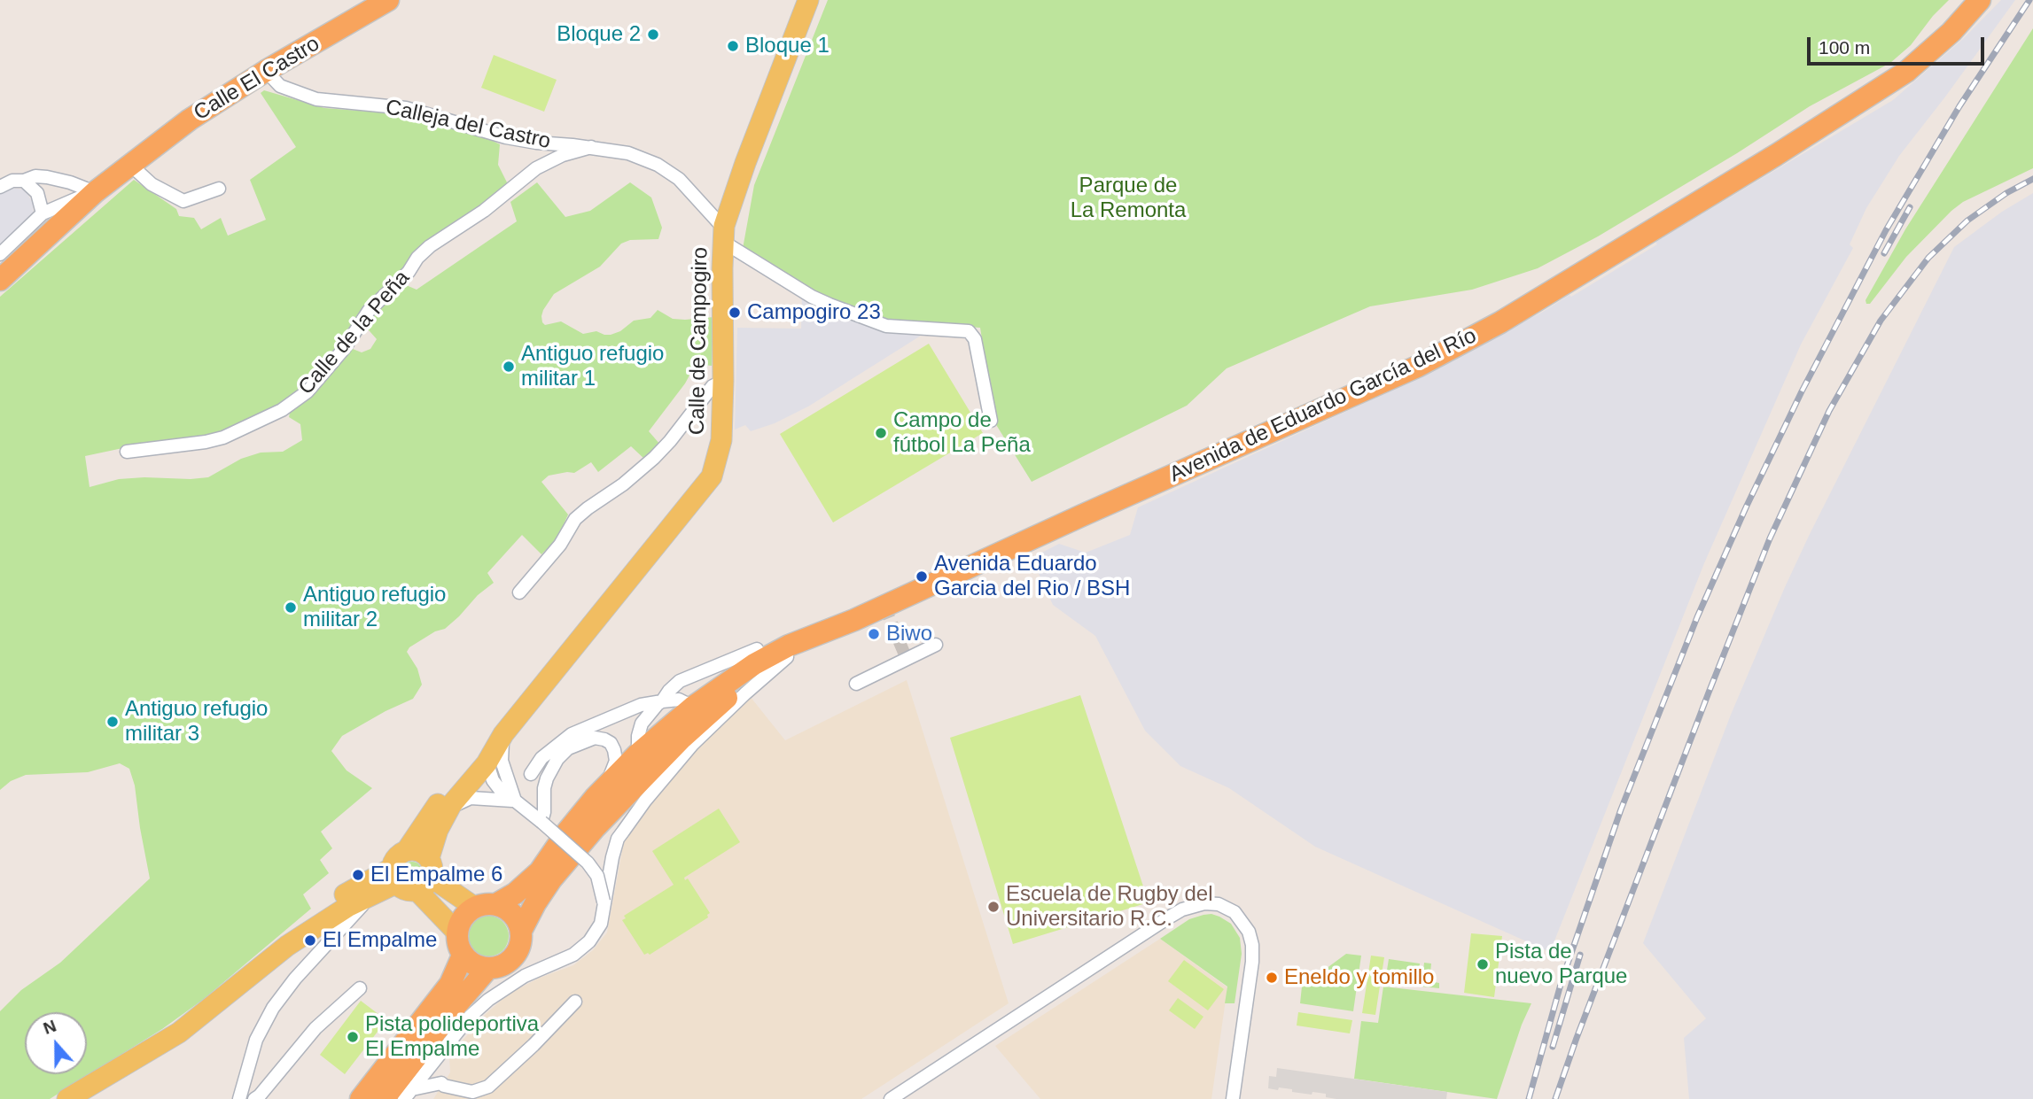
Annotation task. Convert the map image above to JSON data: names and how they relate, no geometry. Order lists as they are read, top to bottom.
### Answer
{
  "streets": {
    "highway": ["Calle El Castro", "Avenida de Eduardo García del Río"],
    "main road": ["Calle de Campogiro"],
    "street": ["Calleja del Castro", "Calle de la Peña"]
  },
  "crossings": [
    ["Calle El Castro", "Calleja del Castro"],
    ["Calleja del Castro", "Calle de la Peña"],
    ["Calleja del Castro", "Calle de Campogiro"]
  ],
  "parks": ["Parque de La Remonta"],
  "places": [
    "Bloque 2",
    "Bloque 1",
    "Campogiro 23",
    "Antiguo refugio militar 1",
    "Campo de fútbol La Peña",
    "Avenida Eduardo Garcia del Rio / BSH",
    "Antiguo refugio militar 2",
    "Biwo",
    "Antiguo refugio militar 3",
    "El Empalme 6",
    "Escuela de Rugby del Universitario R.C.",
    "El Empalme",
    "Pista de nuevo Parque",
    "Eneldo y tomillo",
    "Pista polideportiva El Empalme"
  ],
  "scale_bar": "100 m",
  "north": "top"
}
